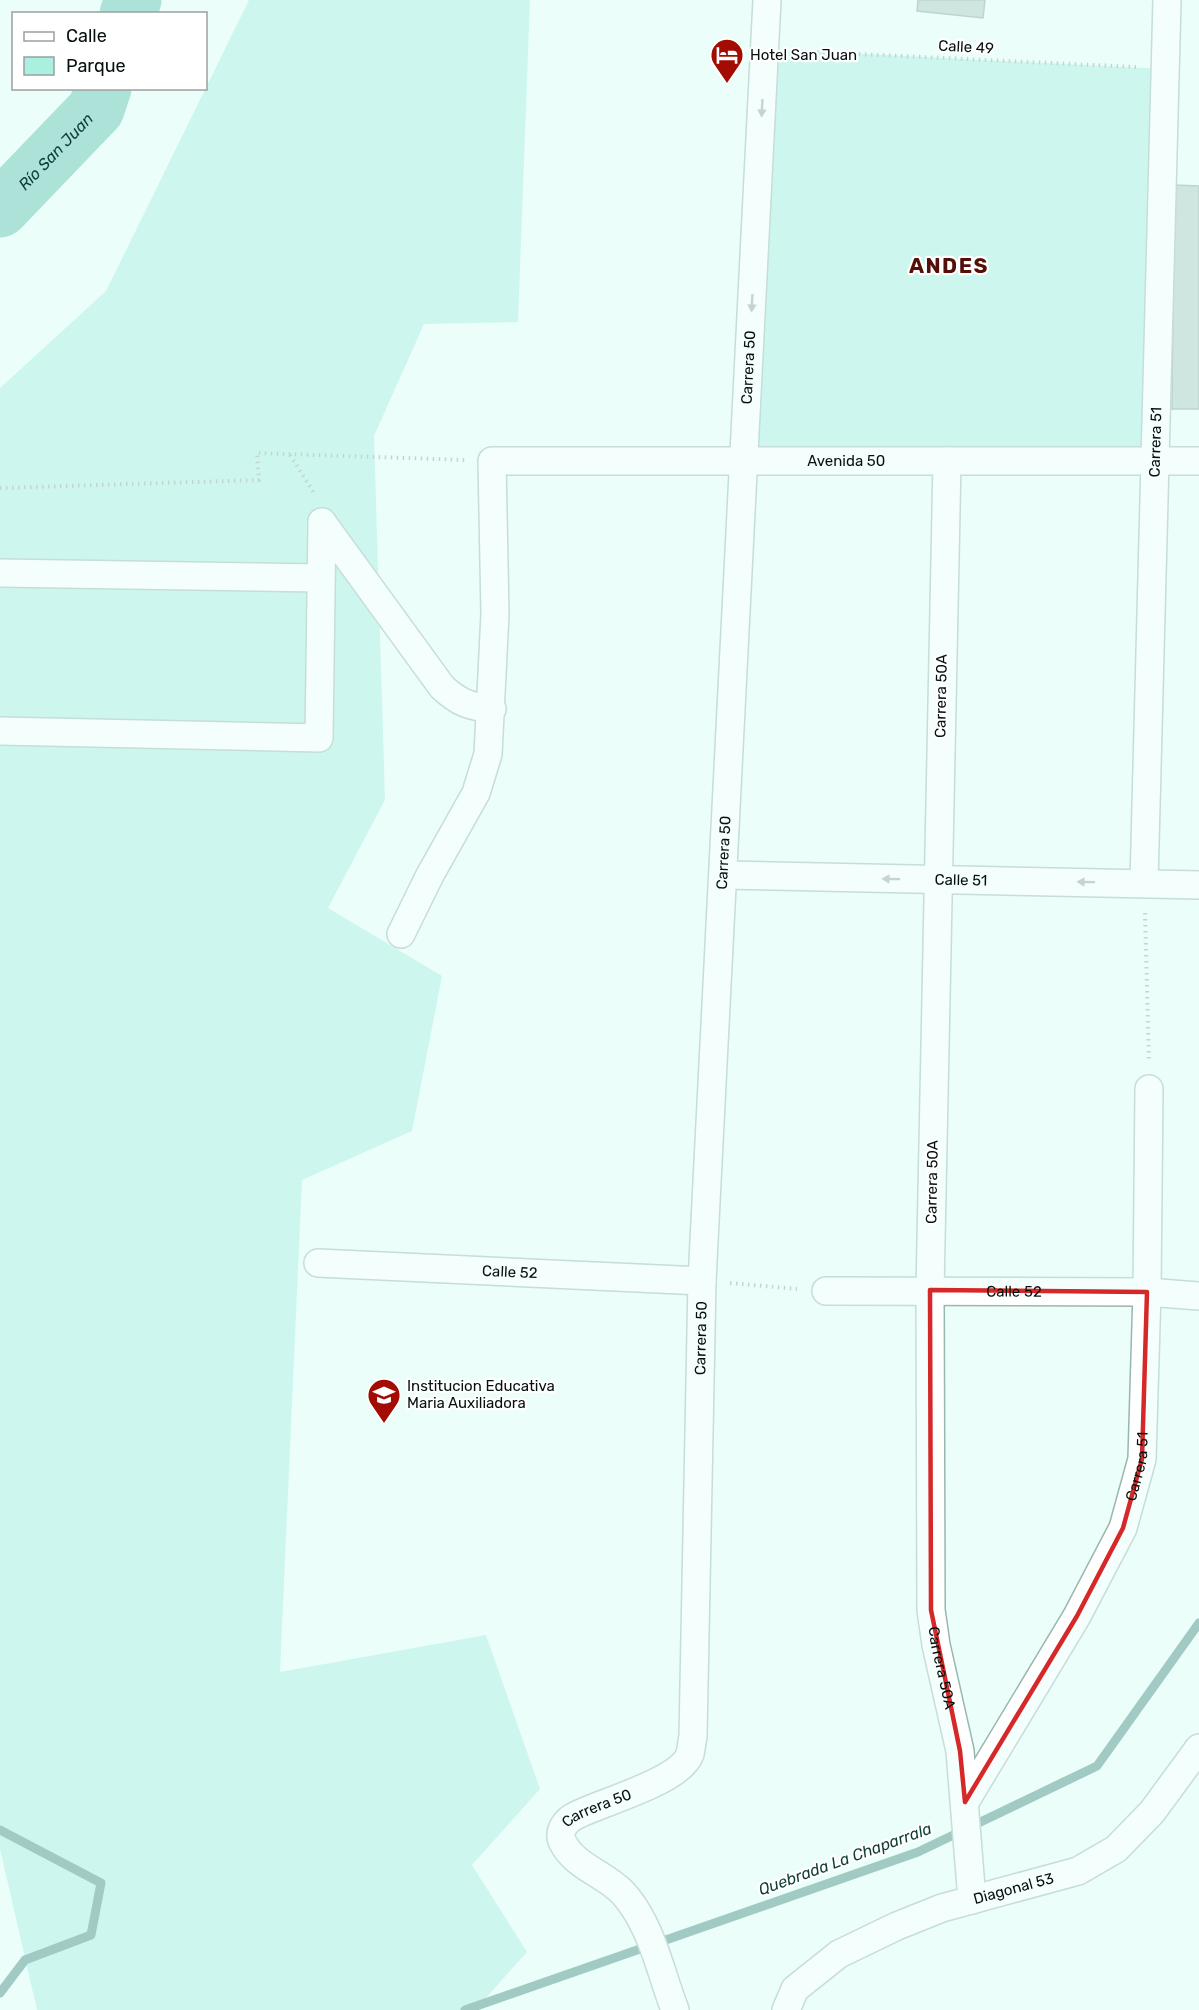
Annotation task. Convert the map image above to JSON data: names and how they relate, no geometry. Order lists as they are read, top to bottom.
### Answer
{
  "streets": {
    "street": [
      "Carrera 50",
      "Carrera 51",
      "Avenida 50",
      "Carrera 50A",
      "Calle 51",
      "Calle 52",
      "Diagonal 53"
    ],
    "path": ["Calle 49"]
  },
  "crossings": [
    ["Calle 49", "Carrera 50"],
    ["Calle 49", "Carrera 51"],
    ["Carrera 50", "Avenida 50"],
    ["Carrera 50", "Calle 51"],
    ["Carrera 50", "Calle 52"],
    ["Carrera 51", "Avenida 50"],
    ["Carrera 51", "Carrera 50A"],
    ["Carrera 51", "Calle 51"],
    ["Carrera 51", "Calle 52"],
    ["Avenida 50", "Carrera 50A"],
    ["Carrera 50A", "Calle 51"],
    ["Carrera 50A", "Calle 52"],
    ["Carrera 50A", "Diagonal 53"]
  ],
  "one_way": ["Calle 51"],
  "districts": ["ANDES"],
  "water": ["Río San Juan", "Quebrada La Chaparrala"],
  "places": {
    "hotel": ["Hotel San Juan"],
    "school or university": ["Institucion Educativa Maria Auxiliadora"]
  },
  "legend": ["Calle", "Parque"]
}
